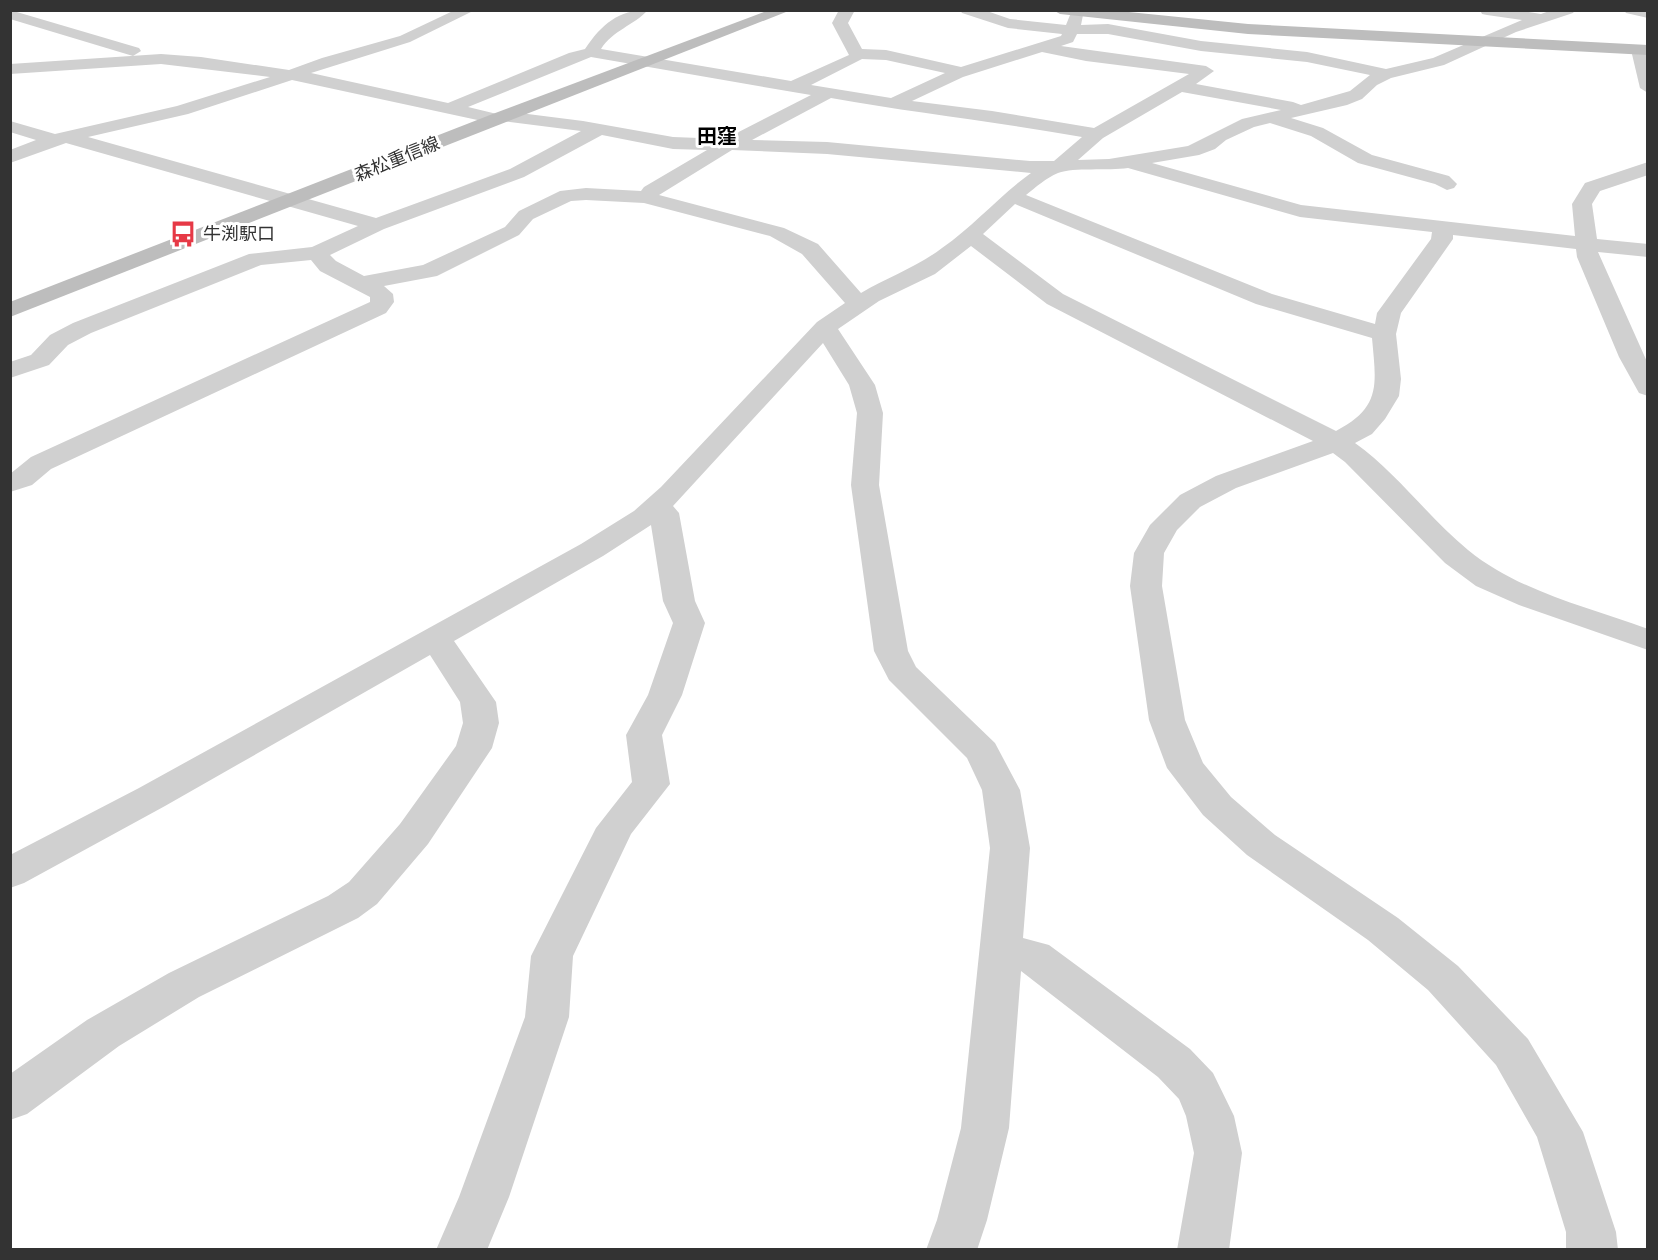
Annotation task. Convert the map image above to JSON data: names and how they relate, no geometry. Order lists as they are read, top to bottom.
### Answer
{
  "streets": {
    "main road": ["森松重信線"]
  },
  "districts": ["田窪"],
  "places": {
    "bus stop": ["牛渕駅口"]
  }
}
